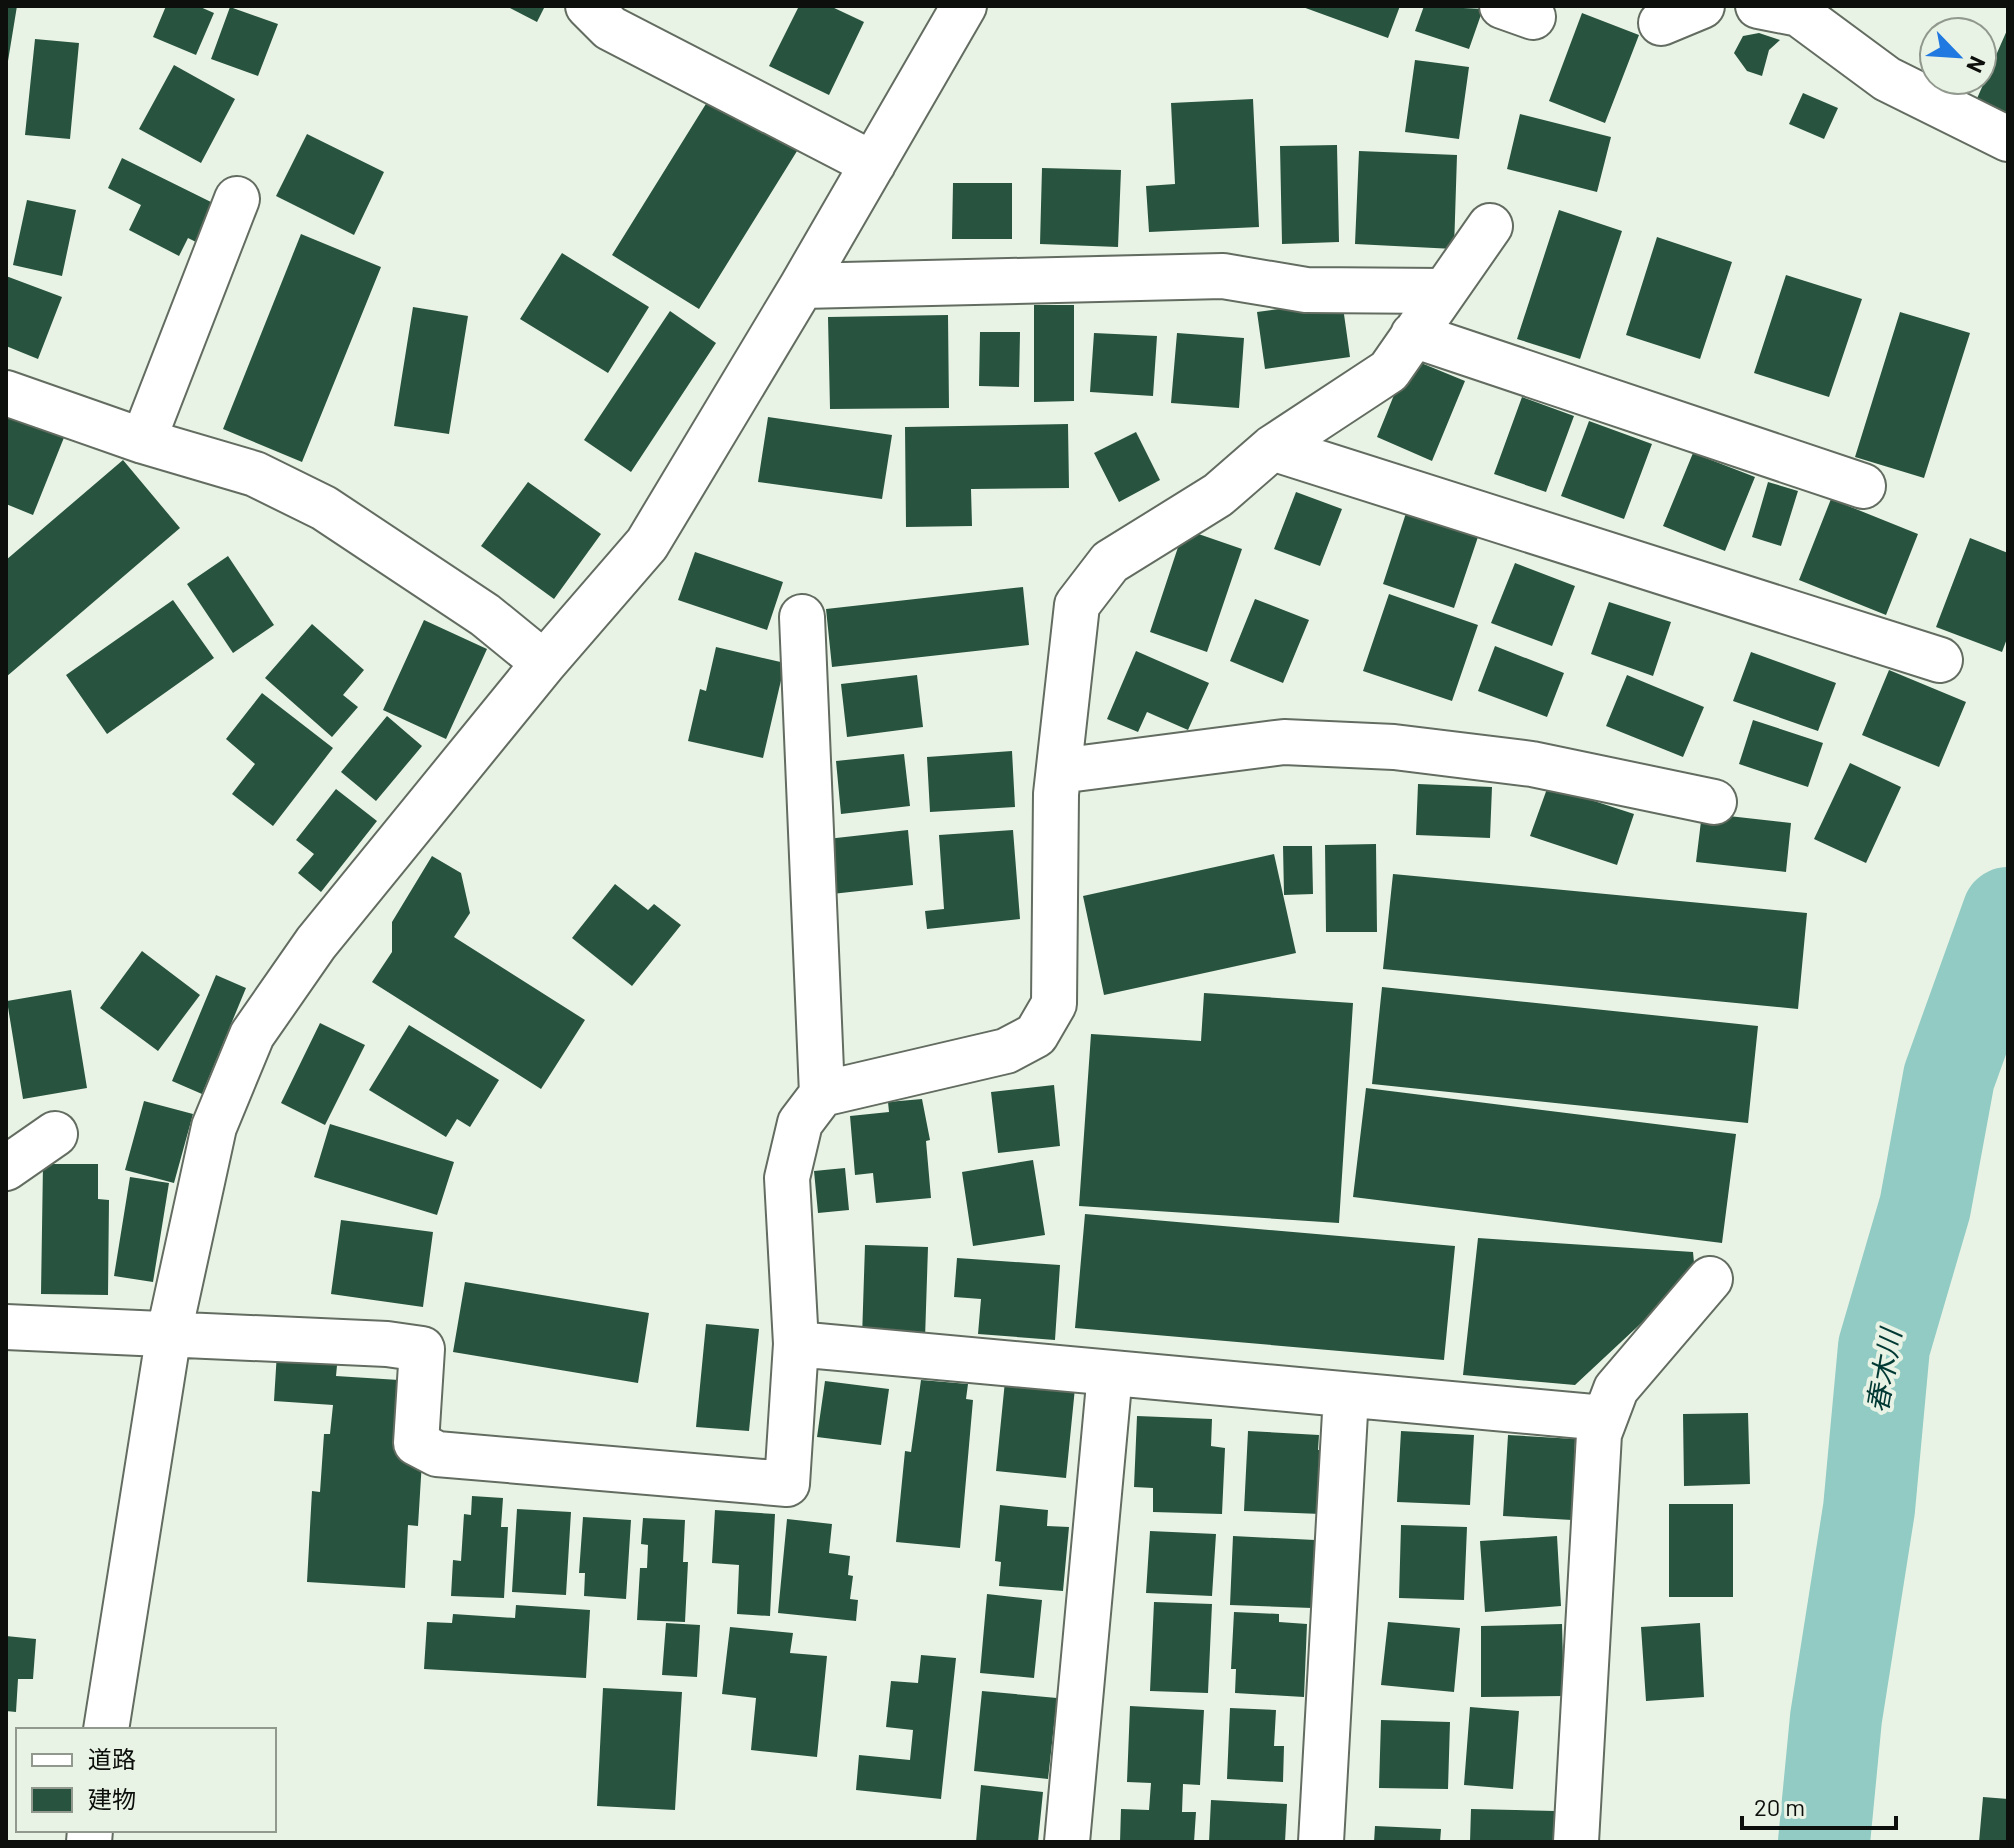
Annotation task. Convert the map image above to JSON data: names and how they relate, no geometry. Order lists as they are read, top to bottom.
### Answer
{
  "water": ["春木川"],
  "legend": ["道路", "建物"],
  "scale_bar": "20 m",
  "north": "bottom right"
}
